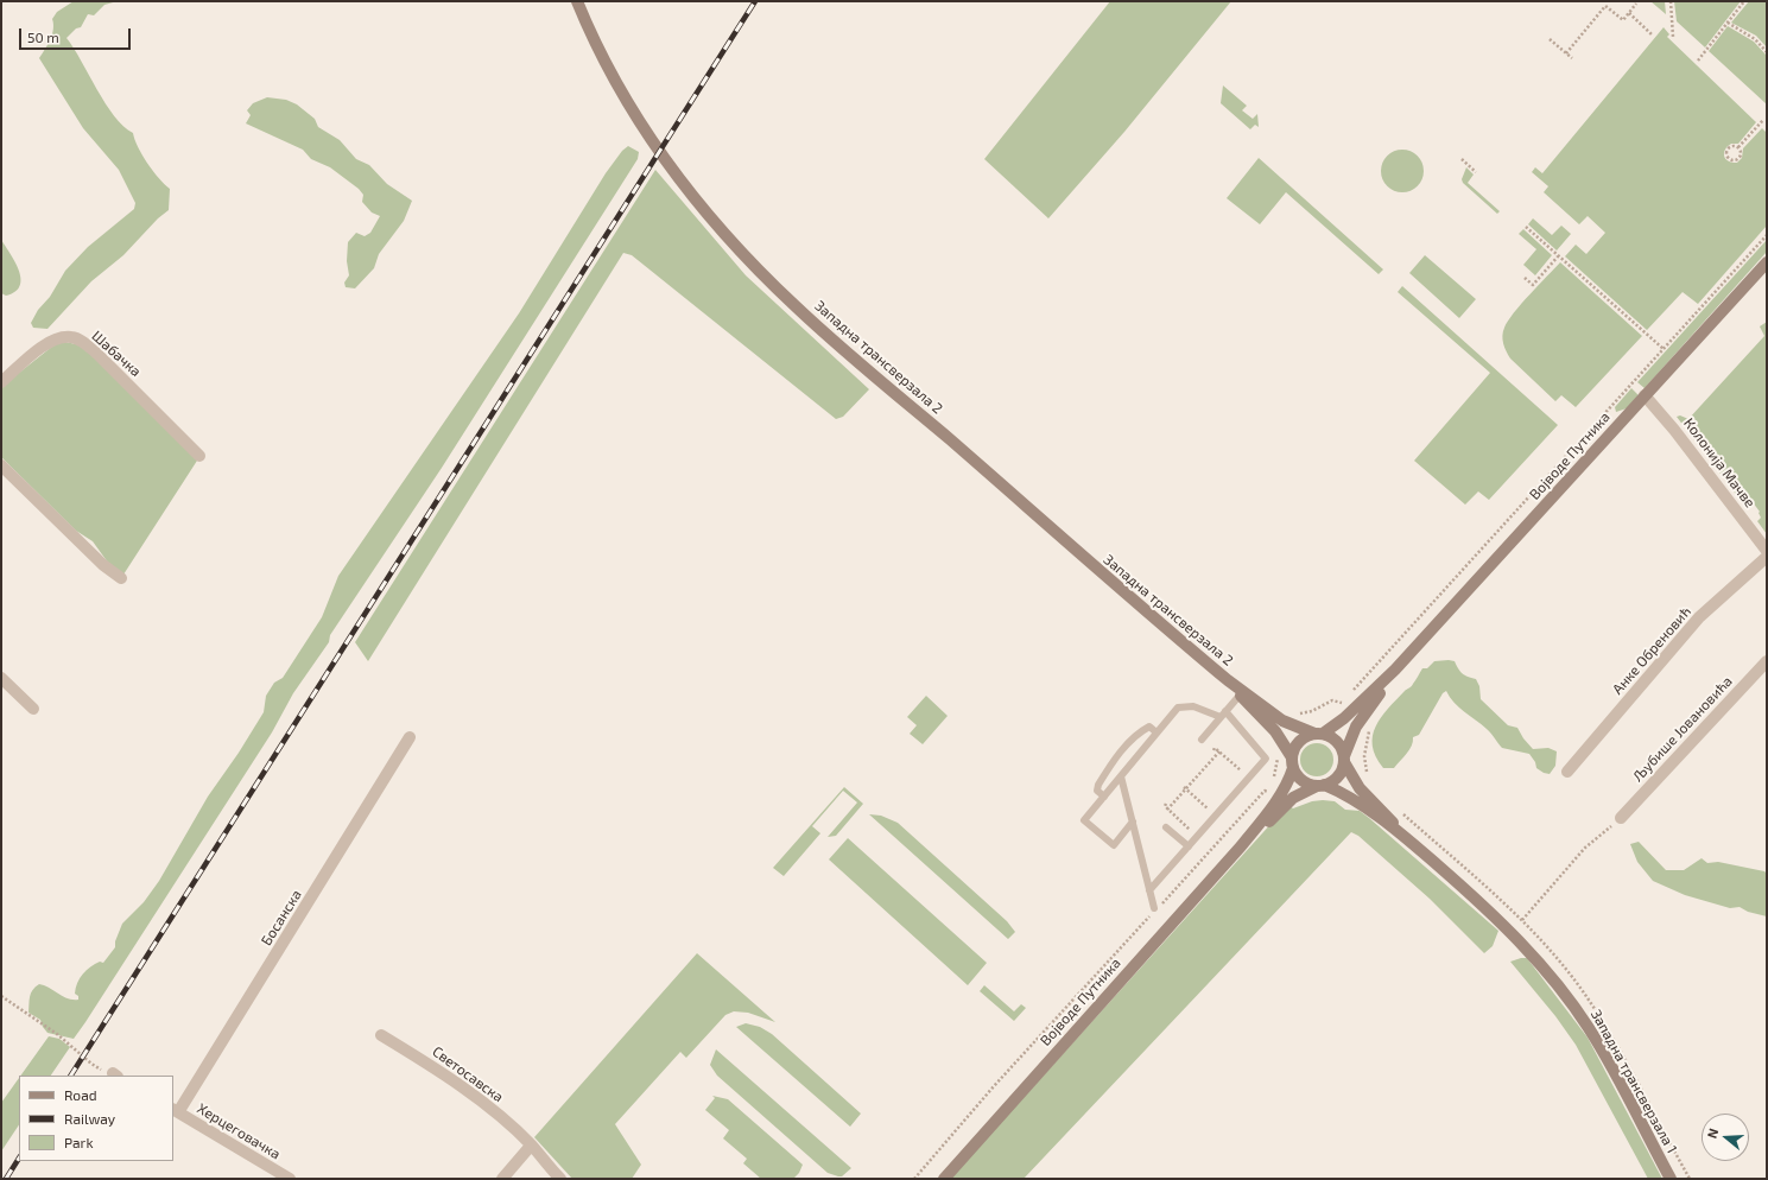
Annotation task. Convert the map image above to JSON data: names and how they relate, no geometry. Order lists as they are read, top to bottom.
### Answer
{
  "streets": {
    "main road": ["Западна трансверзала 2", "Војводе Путника", "Западна трансверзала 1"],
    "street": [
      "Шабачка",
      "Колонија Мачве",
      "Анке Обреновић",
      "Љубише Јовановића",
      "Босанска",
      "Светосавска",
      "Херцеговачка"
    ]
  },
  "crossings": [
    ["Западна трансверзала 2", "Војводе Путника"],
    ["Западна трансверзала 2", "Западна трансверзала 1"],
    ["Војводе Путника", "Колонија Мачве"],
    ["Војводе Путника", "Западна трансверзала 1"],
    ["Босанска", "Херцеговачка"]
  ],
  "legend": ["Road", "Railway", "Park"],
  "scale_bar": "50 m",
  "north": "left"
}
